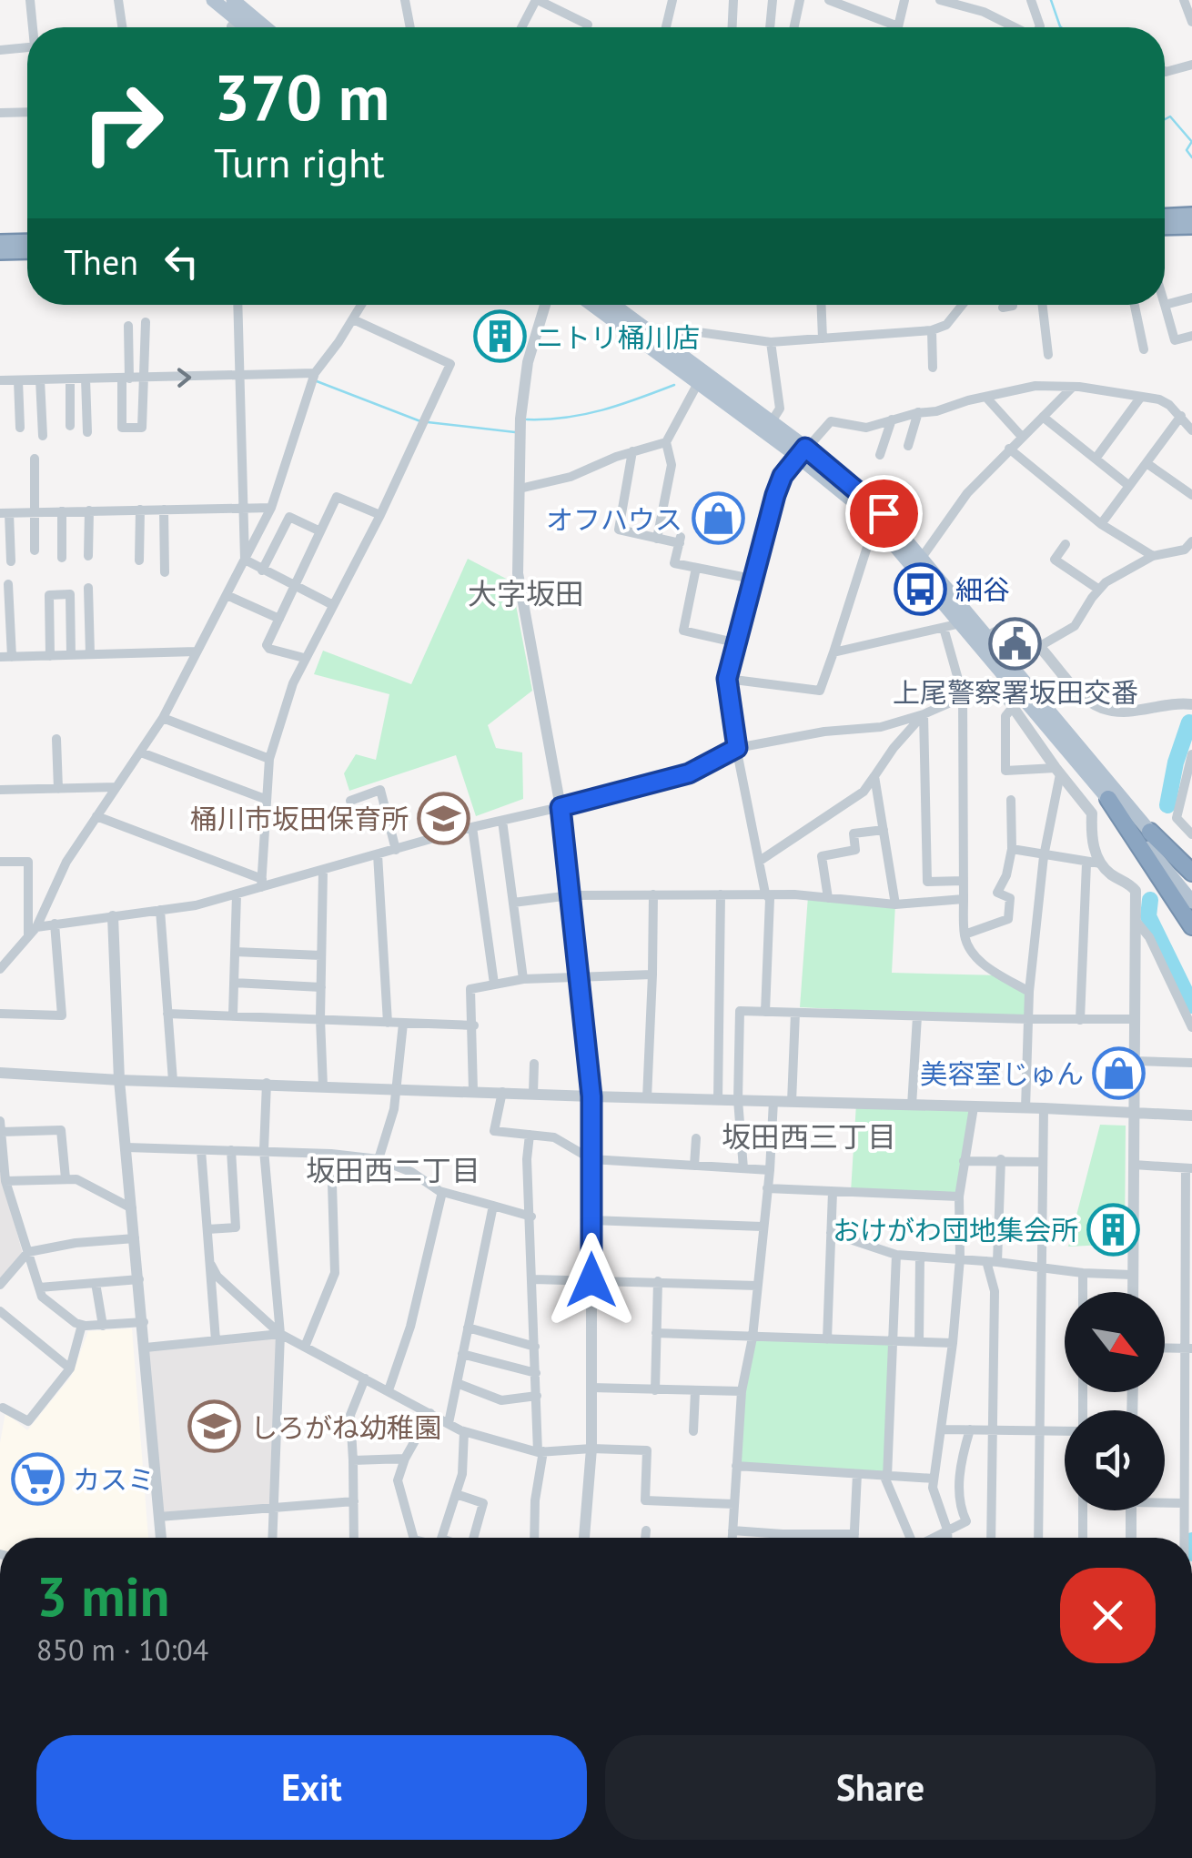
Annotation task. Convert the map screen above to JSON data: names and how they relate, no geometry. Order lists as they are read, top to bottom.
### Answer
{
  "districts": ["大字坂田", "坂田西三丁目", "坂田西二丁目"],
  "places": {
    "building": ["ニトリ桶川店", "おけがわ団地集会所"],
    "shop": ["オフハウス", "美容室じゅん"],
    "bus stop": ["細谷"],
    "public building": ["上尾警察署坂田交番"],
    "school or university": ["桶川市坂田保育所", "しろがね幼稚園"],
    "supermarket": ["カスミ"]
  },
  "north": "bottom right",
  "page": {
    "turn": ["370 m", "Turn right"],
    "then": "Then",
    "heading": ["3 min", "850 m · 10:04"],
    "buttons": ["Exit", "Share"]
  }
}
